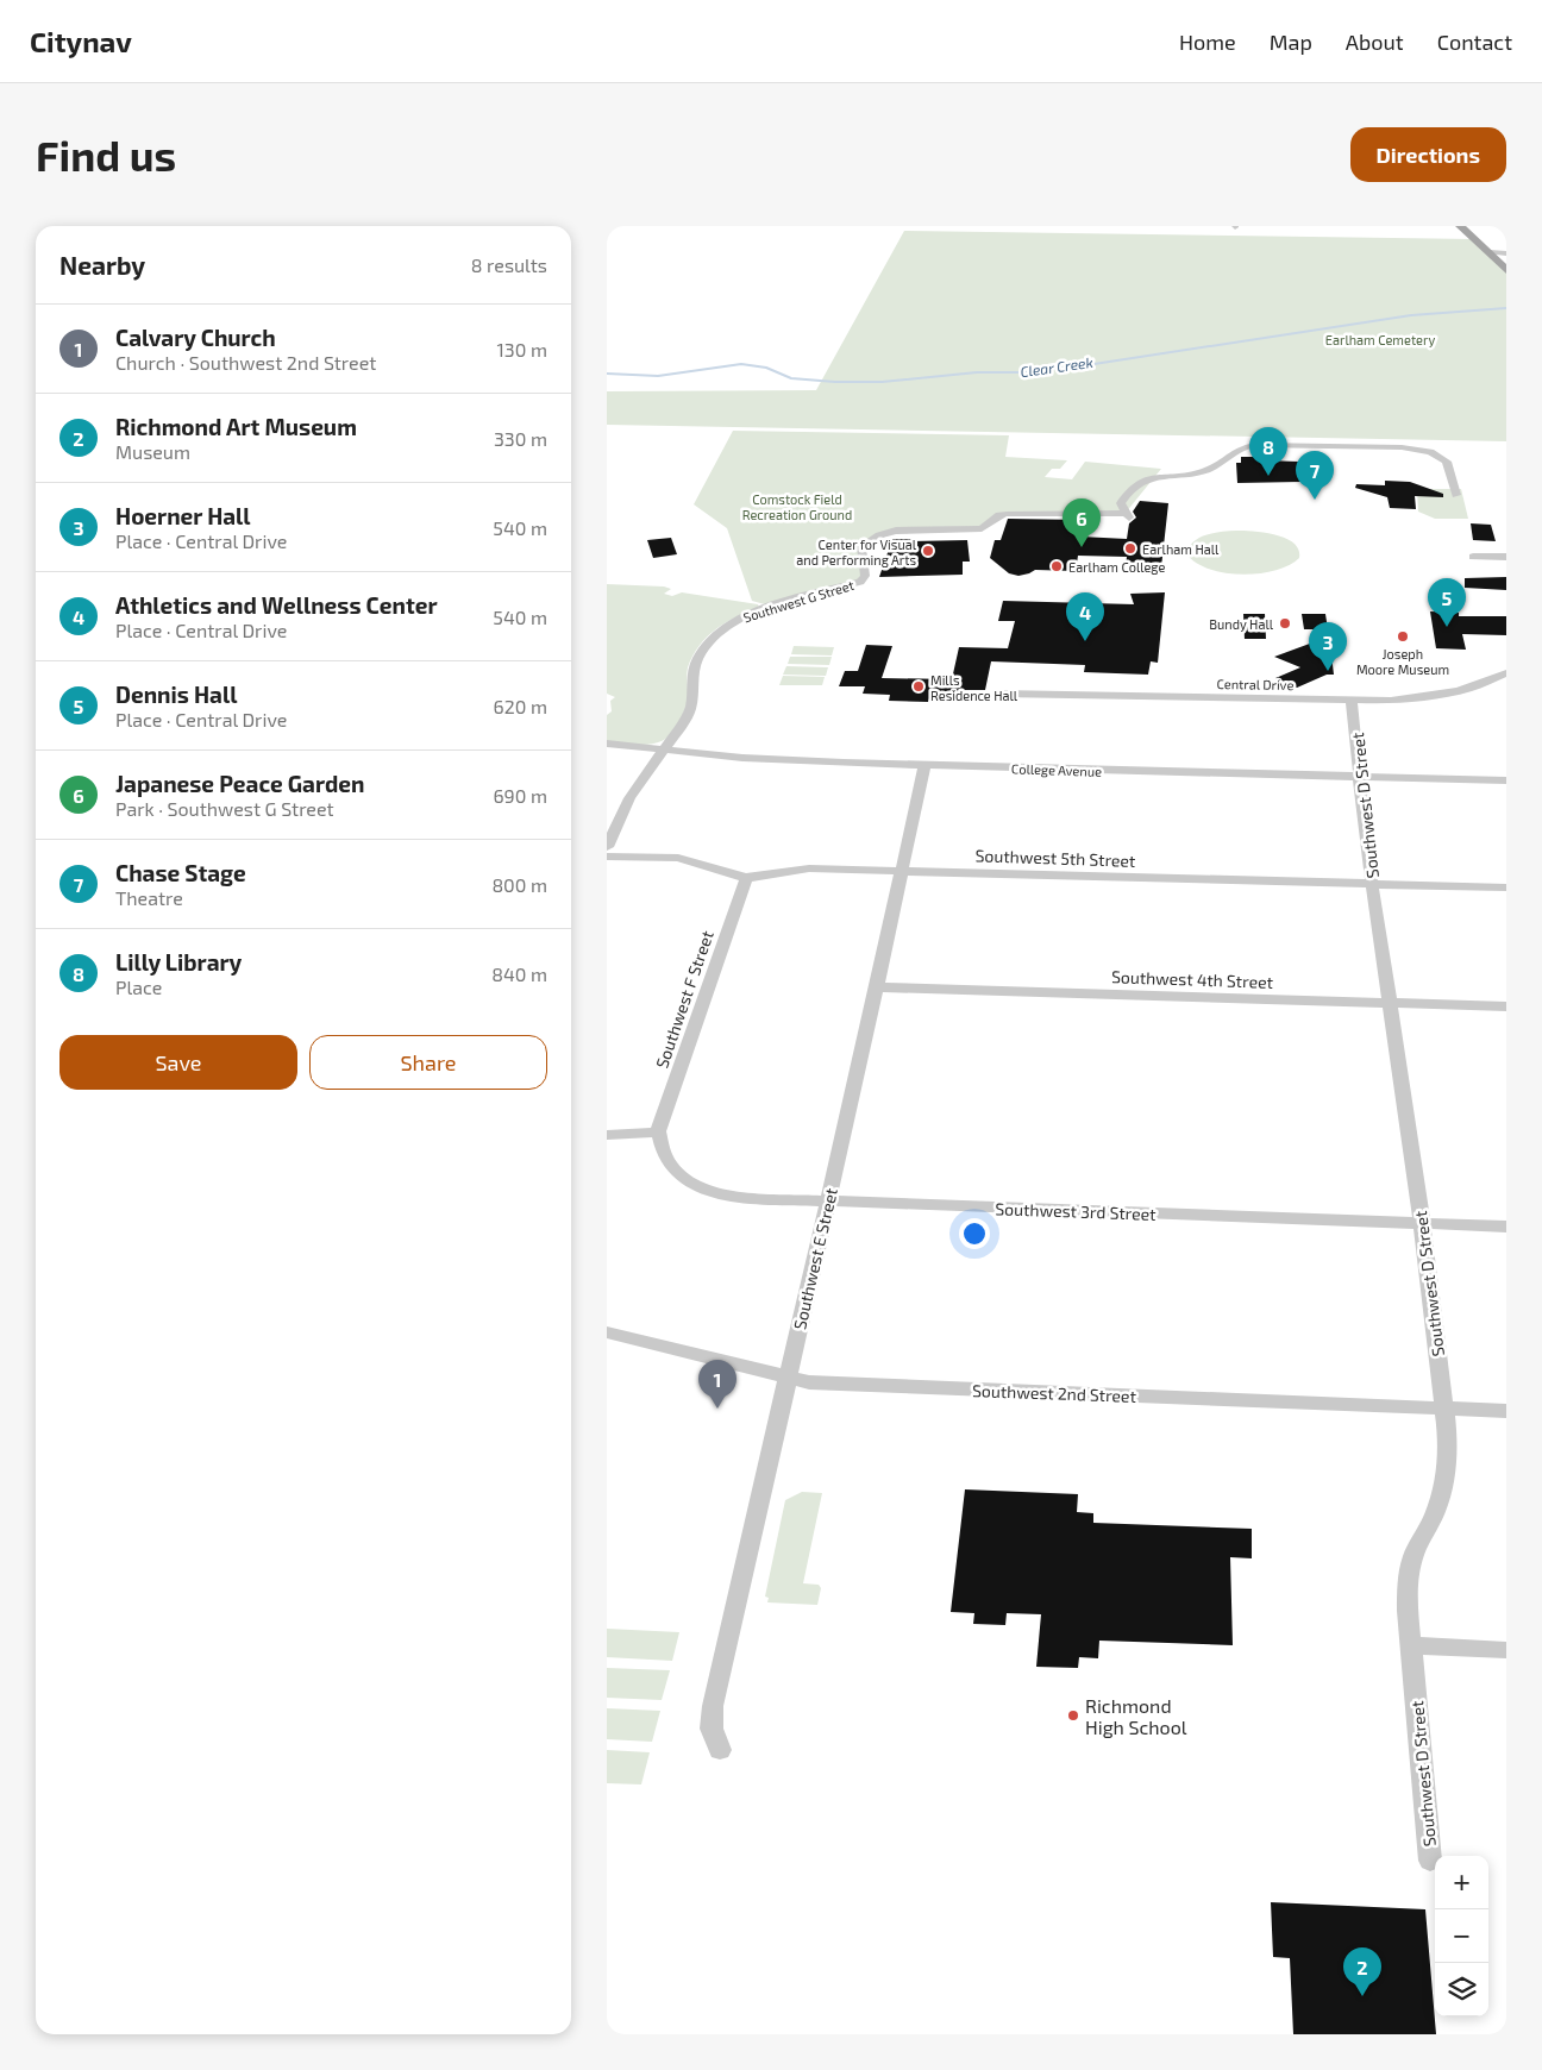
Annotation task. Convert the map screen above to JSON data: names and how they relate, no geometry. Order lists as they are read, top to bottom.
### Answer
{
  "streets": {
    "street": [
      "Southwest G Street",
      "Central Drive",
      "College Avenue",
      "Southwest D Street",
      "Southwest 5th Street",
      "Southwest 4th Street",
      "Southwest F Street",
      "Southwest 3rd Street",
      "Southwest E Street",
      "Southwest 2nd Street"
    ]
  },
  "crossings": [
    ["Southwest G Street", "College Avenue"],
    ["Central Drive", "Southwest D Street"],
    ["College Avenue", "Southwest D Street"],
    ["College Avenue", "Southwest E Street"],
    ["Southwest D Street", "Southwest 5th Street"],
    ["Southwest D Street", "Southwest 4th Street"],
    ["Southwest D Street", "Southwest 3rd Street"],
    ["Southwest D Street", "Southwest 2nd Street"],
    ["Southwest 5th Street", "Southwest F Street"],
    ["Southwest 5th Street", "Southwest E Street"],
    ["Southwest 4th Street", "Southwest E Street"],
    ["Southwest F Street", "Southwest 3rd Street"],
    ["Southwest 3rd Street", "Southwest E Street"],
    ["Southwest E Street", "Southwest 2nd Street"]
  ],
  "water": ["Clear Creek"],
  "parks": ["Earlham Cemetery", "Comstock Field Recreation Ground"],
  "places": [
    "Earlham Hall",
    "Center for Visual and Performing Arts",
    "Earlham College",
    "Bundy Hall",
    "Joseph Moore Museum",
    "Mills Residence Hall",
    "Richmond High School"
  ],
  "page": {
    "header": "Citynav",
    "nav": [
      "Home",
      "Map",
      "About",
      "Contact"
    ],
    "buttons": [
      "Directions",
      ["Save", "Share"]
    ],
    "title": "Find us",
    "heading": ["Nearby", "8 results"],
    "list": [
      {
        "mark": "1",
        "name": "Calvary Church",
        "note": "Church · Southwest 2nd Street",
        "value": "130 m"
      },
      {
        "mark": "2",
        "name": "Richmond Art Museum",
        "note": "Museum",
        "value": "330 m"
      },
      {
        "mark": "3",
        "name": "Hoerner Hall",
        "note": "Place · Central Drive",
        "value": "540 m"
      },
      {
        "mark": "4",
        "name": "Athletics and Wellness Center",
        "note": "Place · Central Drive",
        "value": "540 m"
      },
      {
        "mark": "5",
        "name": "Dennis Hall",
        "note": "Place · Central Drive",
        "value": "620 m"
      },
      {
        "mark": "6",
        "name": "Japanese Peace Garden",
        "note": "Park · Southwest G Street",
        "value": "690 m"
      },
      {
        "mark": "7",
        "name": "Chase Stage",
        "note": "Theatre",
        "value": "800 m"
      },
      {
        "mark": "8",
        "name": "Lilly Library",
        "note": "Place",
        "value": "840 m"
      }
    ],
    "pins": [
      "8",
      "7",
      "6",
      "5",
      "4",
      "3",
      "1",
      "2"
    ],
    "map_buttons": ["+", "−"]
  }
}
